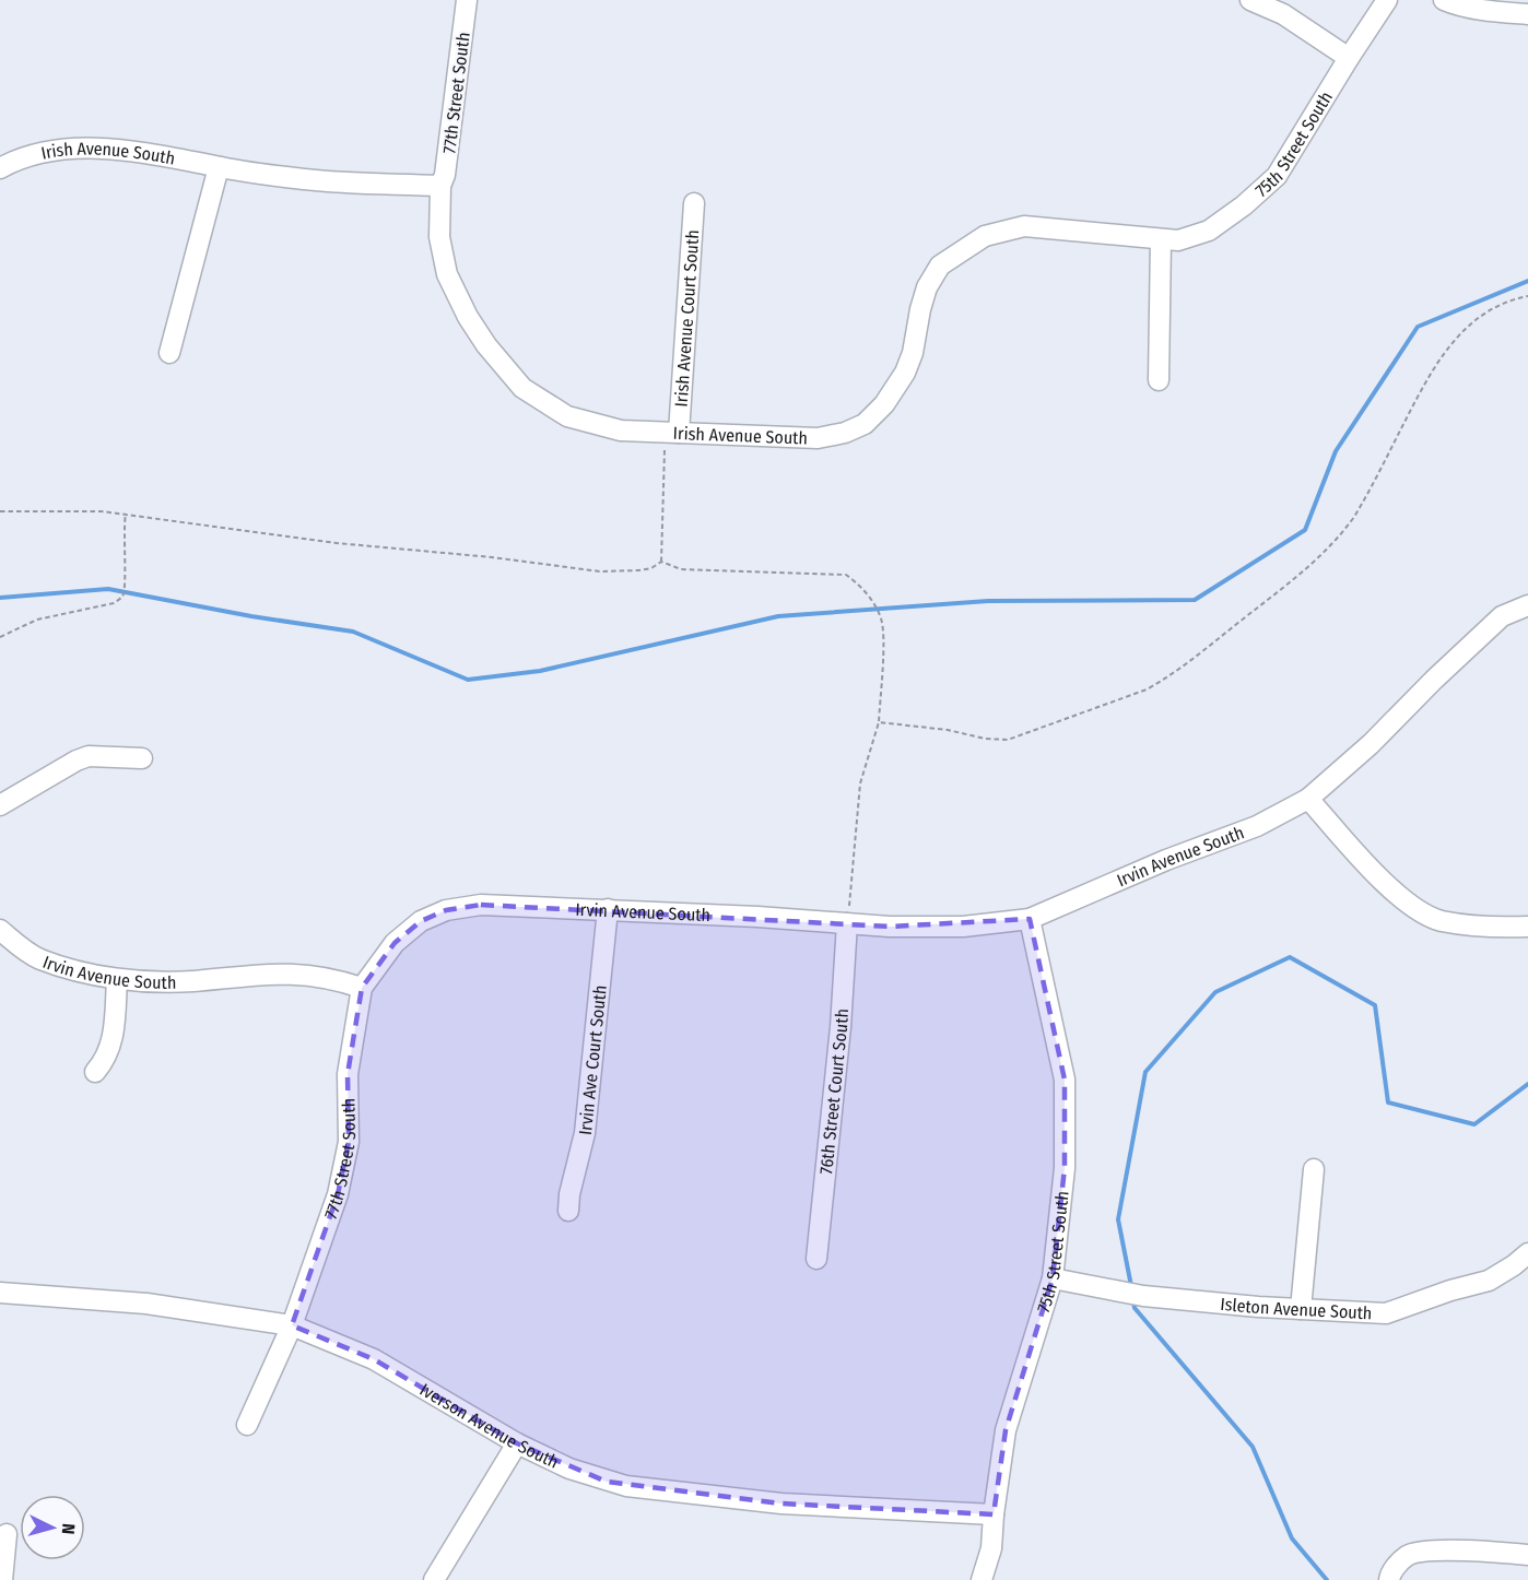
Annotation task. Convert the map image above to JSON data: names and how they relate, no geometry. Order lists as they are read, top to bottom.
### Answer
{
  "streets": {
    "street": [
      "77th Street South",
      "75th Street South",
      "Irish Avenue South",
      "Irish Avenue Court South",
      "Irvin Avenue South",
      "Irvin Ave Court South",
      "76th Street Court South",
      "Isleton Avenue South",
      "Iverson Avenue South"
    ]
  },
  "crossings": [
    ["77th Street South", "Irish Avenue South"],
    ["77th Street South", "Irvin Avenue South"],
    ["77th Street South", "Iverson Avenue South"],
    ["75th Street South", "Irish Avenue South"],
    ["75th Street South", "Irvin Avenue South"],
    ["75th Street South", "Isleton Avenue South"],
    ["75th Street South", "Iverson Avenue South"],
    ["Irish Avenue South", "Irish Avenue Court South"],
    ["Irvin Avenue South", "Irvin Ave Court South"],
    ["Irvin Avenue South", "76th Street Court South"]
  ],
  "north": "right"
}
